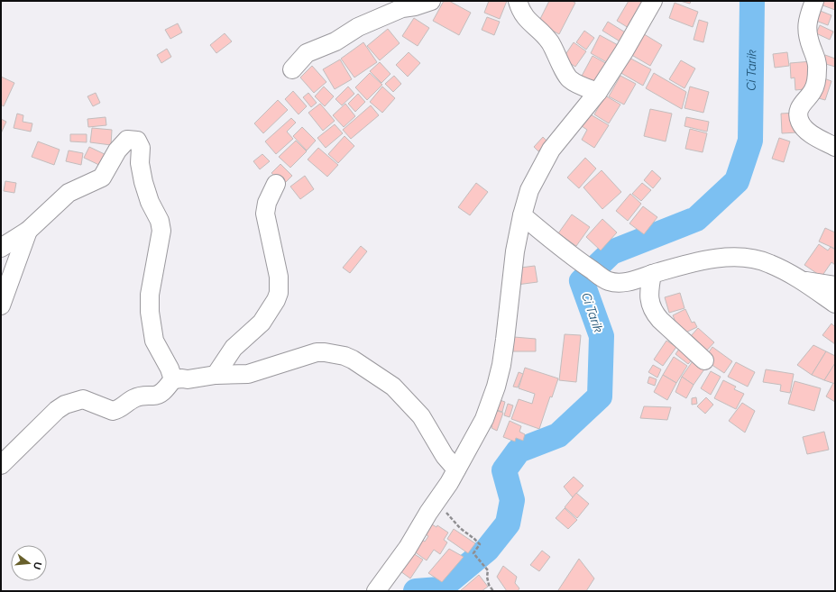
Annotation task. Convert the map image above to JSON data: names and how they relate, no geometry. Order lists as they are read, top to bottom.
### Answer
{
  "water": ["Ci Tarik"],
  "north": "right"
}
